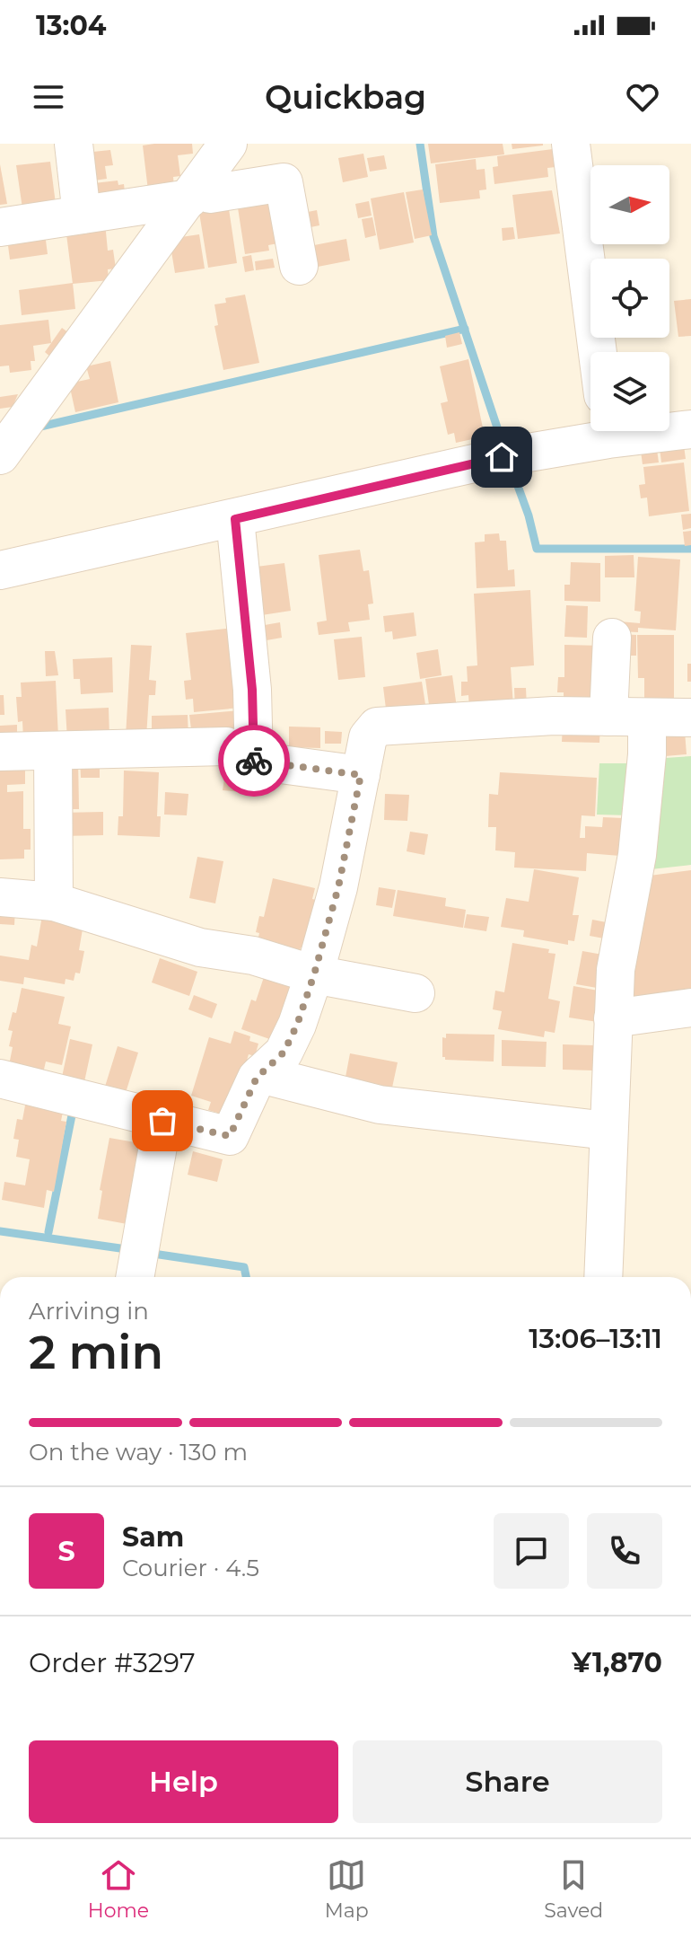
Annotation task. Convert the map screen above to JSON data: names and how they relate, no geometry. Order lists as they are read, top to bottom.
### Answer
{
  "north": "right",
  "page": {
    "status": "13:04",
    "header": "Quickbag",
    "heading": ["2 min", "Arriving in", "13:06–13:11"],
    "panel": [
      "Sam",
      "Courier · 4.5",
      "Order #3297",
      "¥1,870"
    ],
    "bar": "On the way · 130 m",
    "round": "S",
    "buttons": ["Help", "Share"],
    "tabs": ["Home", "Map", "Saved"]
  }
}
